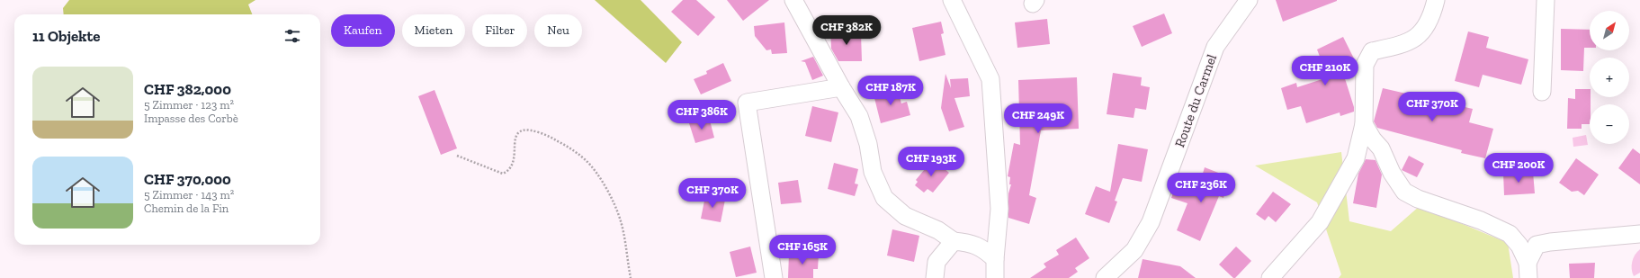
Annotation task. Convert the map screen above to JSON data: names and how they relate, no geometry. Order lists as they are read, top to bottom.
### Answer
{
  "streets": {
    "street": ["Route du Carmel"]
  },
  "north": "top right",
  "page": {
    "map_buttons": ["+", "−"],
    "chip": [
      "Kaufen",
      "Mieten",
      "Filter",
      "Neu"
    ],
    "heading": "11 Objekte",
    "price": [
      "CHF 382K",
      "CHF 210K",
      "CHF 187K",
      "CHF 370K",
      "CHF 386K",
      "CHF 249K",
      "CHF 193K",
      "CHF 200K",
      "CHF 236K",
      "CHF 370K",
      "CHF 165K"
    ],
    "list": [
      {
        "name": "CHF 382,000",
        "note": "5 Zimmer · 123 m² · Impasse des Corbè"
      },
      {
        "name": "CHF 370,000",
        "note": "5 Zimmer · 143 m² · Chemin de la Fin"
      }
    ]
  }
}
